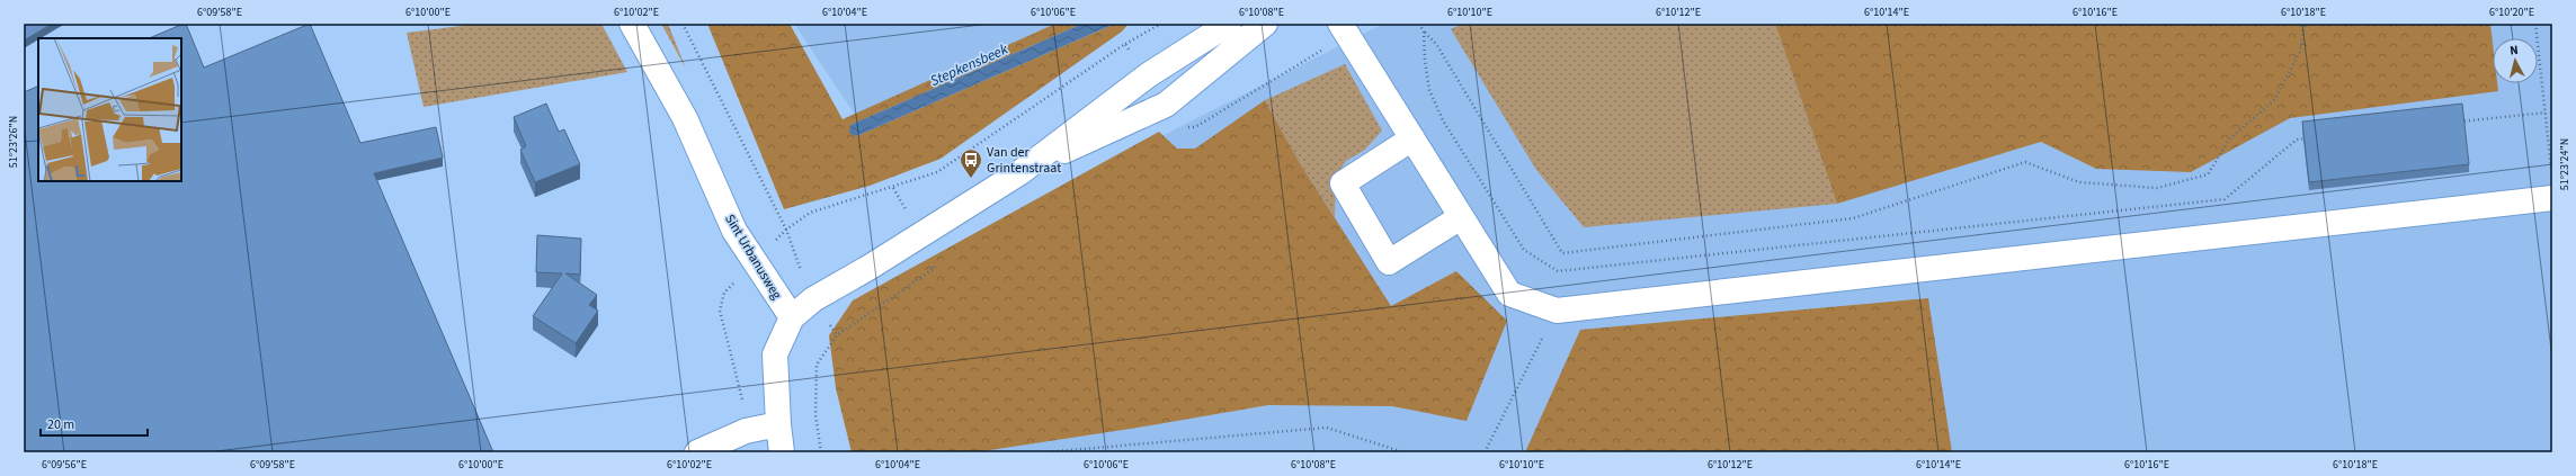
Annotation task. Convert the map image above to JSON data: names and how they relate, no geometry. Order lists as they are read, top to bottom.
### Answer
{
  "streets": {
    "street": ["Sint Urbanusweg"]
  },
  "water": ["Stepkensbeek"],
  "places": {
    "bus stop": ["Van der Grintenstraat"]
  },
  "scale_bar": "20 m",
  "north": "top",
  "coordinates": [
    "6°09'58\"E",
    "6°10'00\"E",
    "6°10'02\"E",
    "6°10'04\"E",
    "6°10'06\"E",
    "6°10'08\"E",
    "6°10'10\"E",
    "6°10'12\"E",
    "6°10'14\"E",
    "6°10'16\"E",
    "6°10'18\"E",
    "6°10'20\"E",
    "51°23'26\"N",
    "51°23'24\"N",
    "6°09'56\"E"
  ]
}
